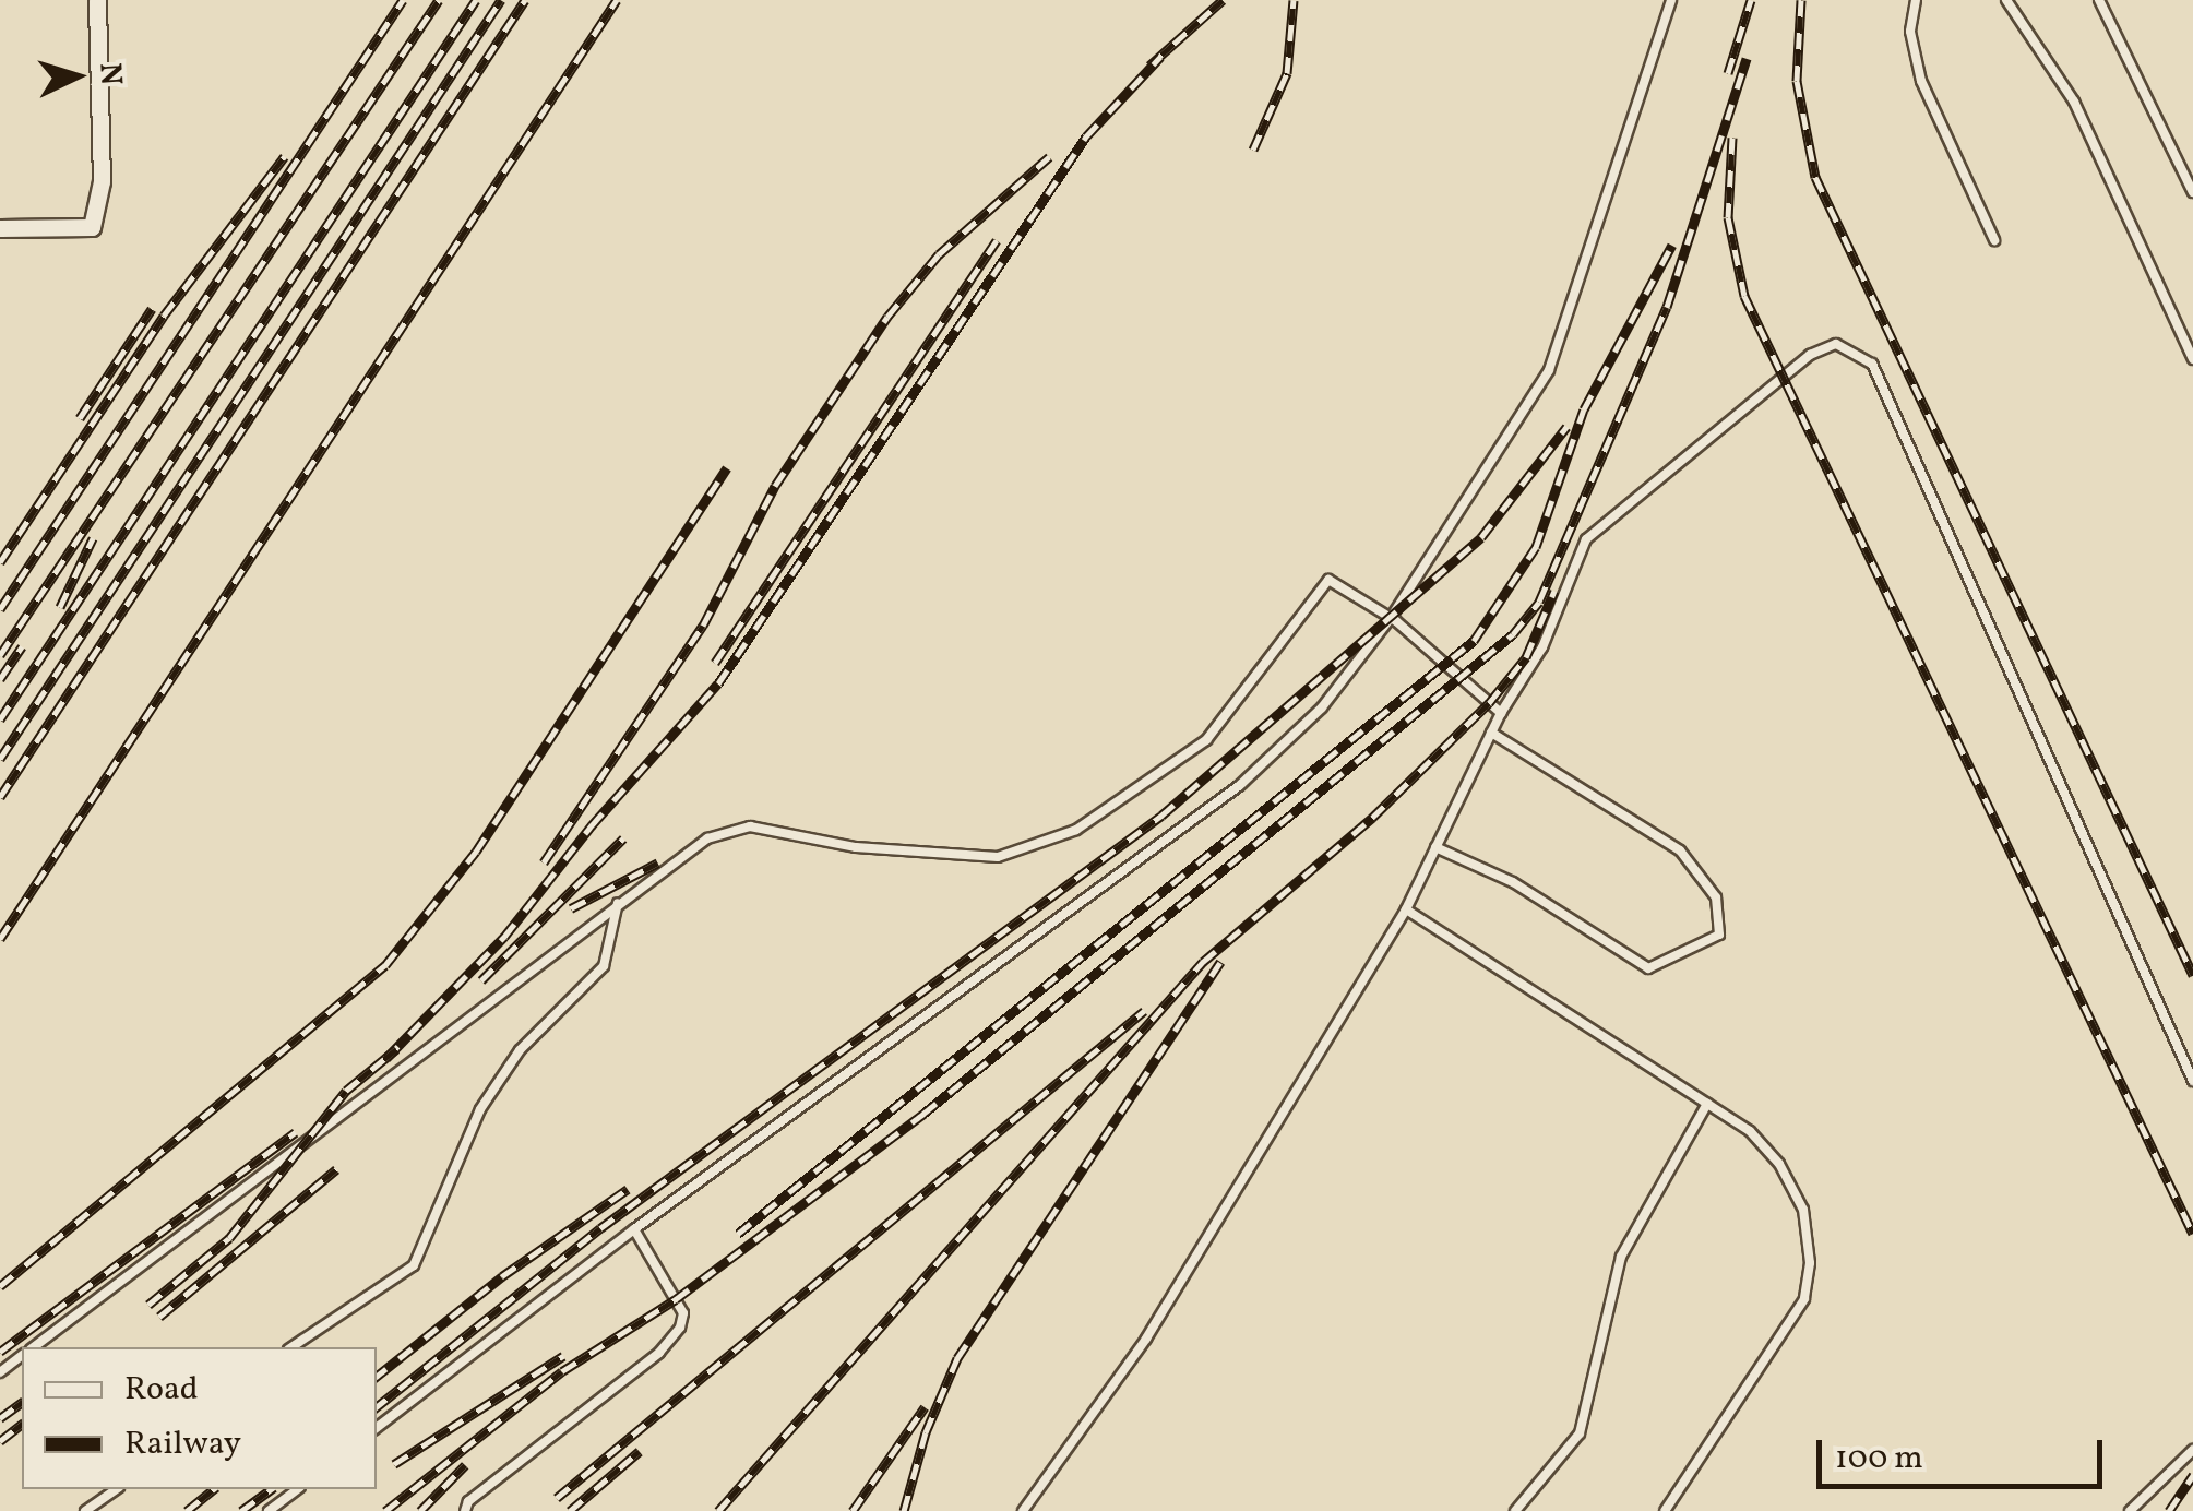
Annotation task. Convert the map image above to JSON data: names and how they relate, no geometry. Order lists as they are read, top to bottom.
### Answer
{
  "legend": ["Road", "Railway"],
  "scale_bar": "100 m",
  "north": "right"
}
